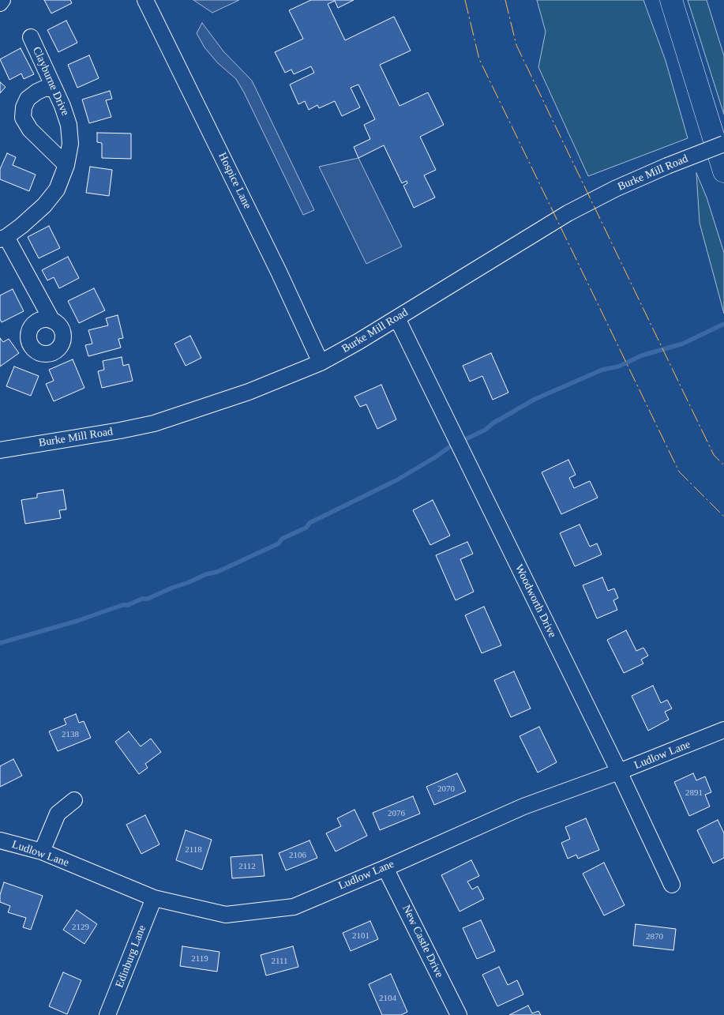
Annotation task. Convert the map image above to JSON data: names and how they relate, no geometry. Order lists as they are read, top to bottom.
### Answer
{
  "streets": {
    "street": [
      "Clayburne Drive",
      "Burke Mill Road",
      "Hospice Lane",
      "Woodworth Drive",
      "Ludlow Lane",
      "New Castle Drive",
      "Edinburg Lane"
    ]
  },
  "crossings": [
    ["Burke Mill Road", "Hospice Lane"],
    ["Burke Mill Road", "Woodworth Drive"],
    ["Woodworth Drive", "Ludlow Lane"],
    ["Ludlow Lane", "New Castle Drive"],
    ["Ludlow Lane", "Edinburg Lane"]
  ],
  "house_numbers": [
    "2138",
    "2070",
    "2891",
    "2076",
    "2118",
    "2106",
    "2112",
    "2129",
    "2101",
    "2870",
    "2119",
    "2111",
    "2104"
  ]
}
